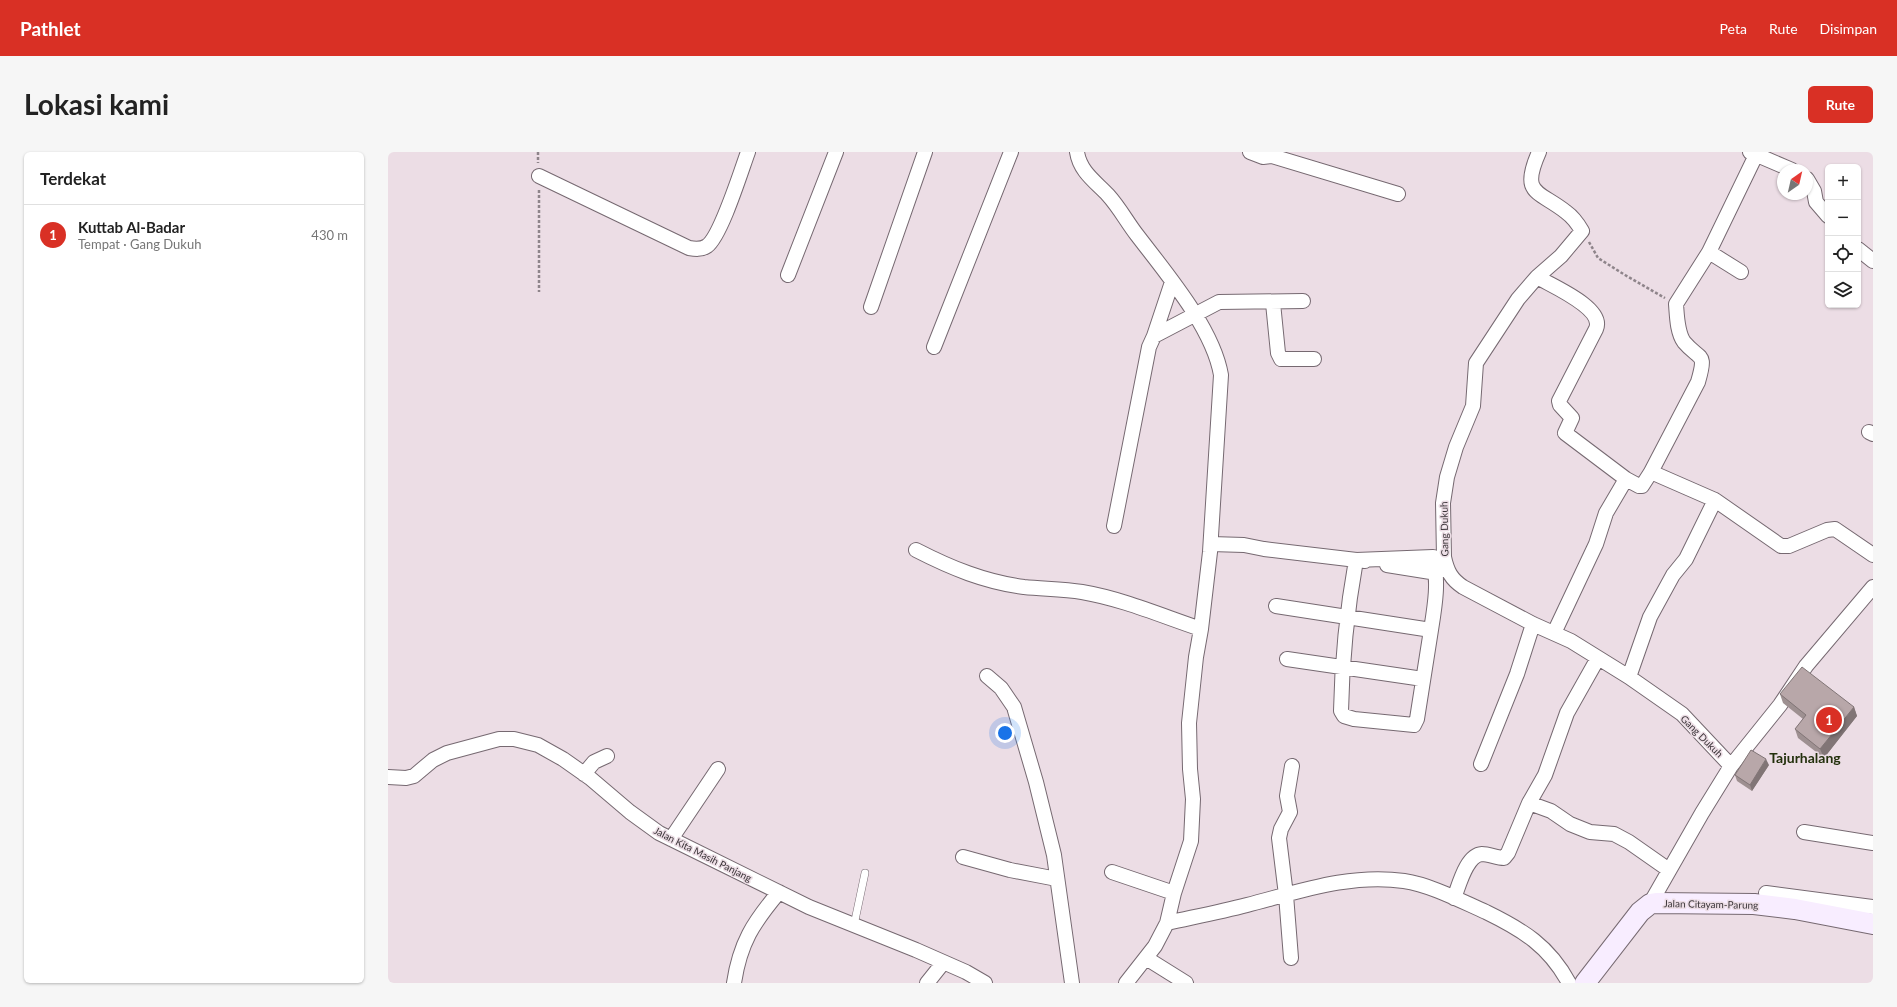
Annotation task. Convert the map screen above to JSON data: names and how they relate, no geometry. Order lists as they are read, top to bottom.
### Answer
{
  "streets": {
    "main road": ["Jalan Citayam-Parung"],
    "street": ["Gang Dukuh", "Jalan Kita Masih Panjang"]
  },
  "districts": ["Tajurhalang"],
  "north": "top right",
  "page": {
    "header": "Pathlet",
    "nav": ["Peta", "Rute", "Disimpan"],
    "buttons": "Rute",
    "title": "Lokasi kami",
    "heading": "Terdekat",
    "map_buttons": ["+", "−"],
    "list": [
      {
        "mark": "1",
        "name": "Kuttab Al-Badar",
        "note": "Tempat · Gang Dukuh",
        "value": "430 m"
      }
    ],
    "pins": "1"
  }
}
